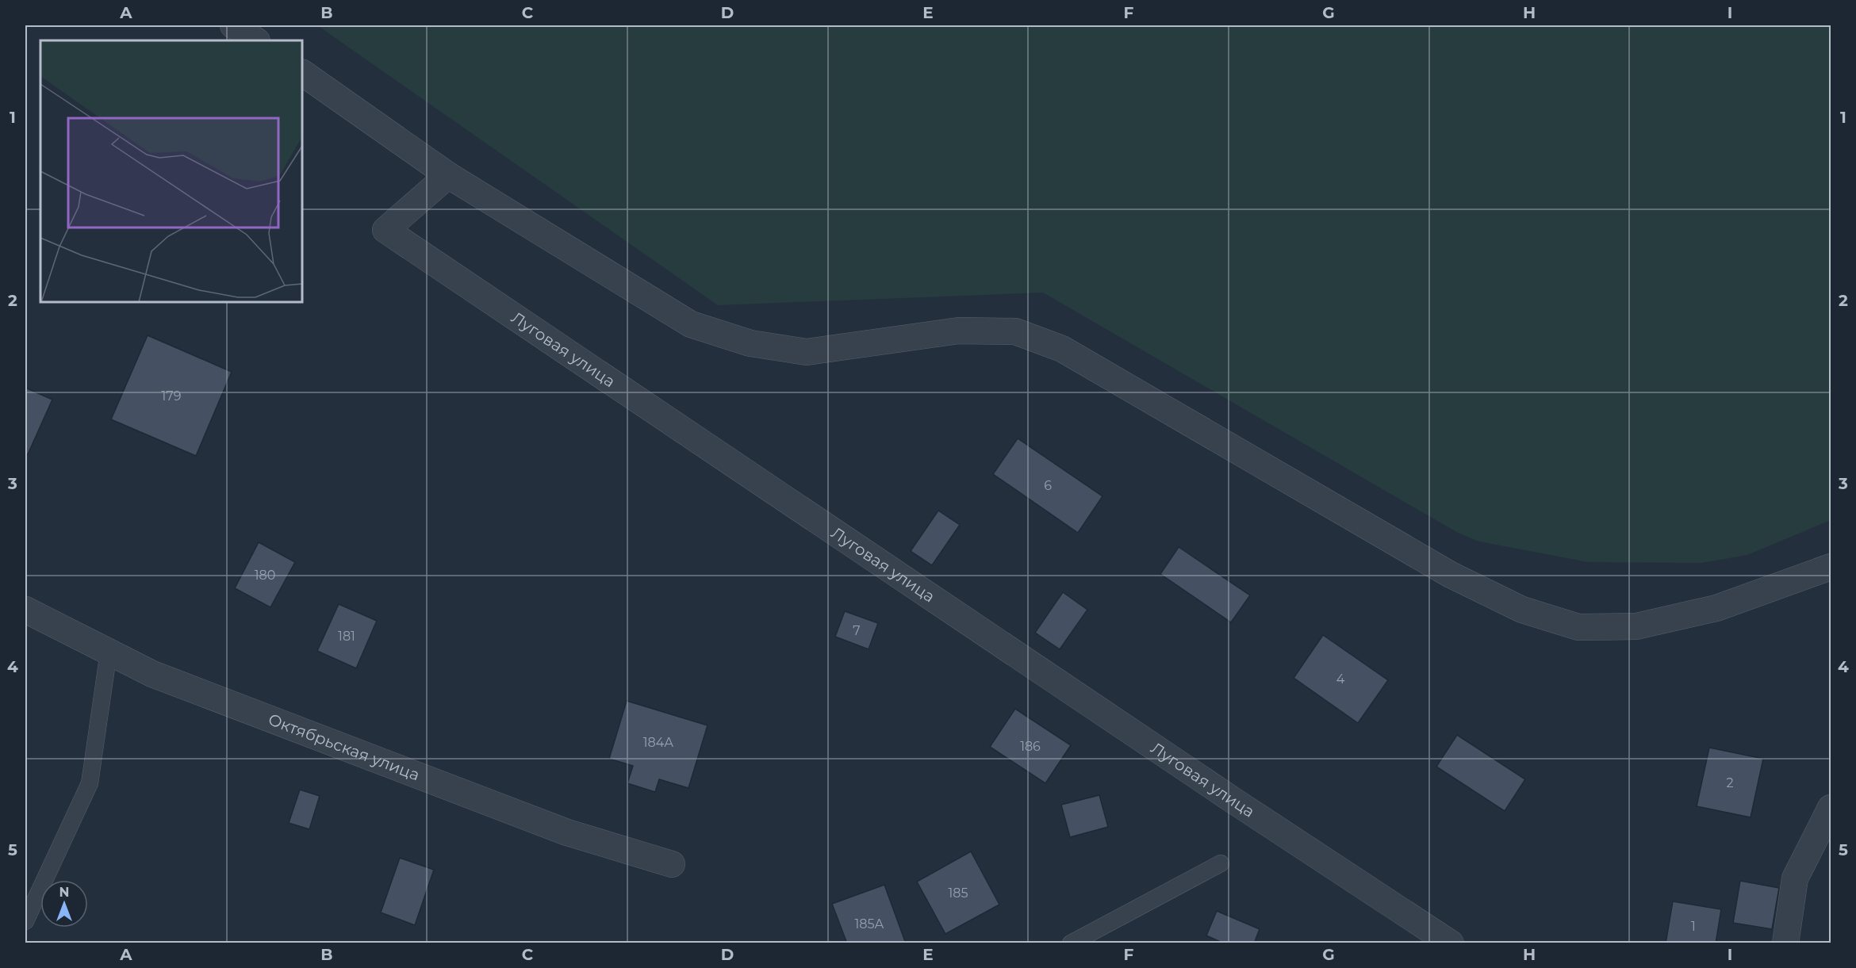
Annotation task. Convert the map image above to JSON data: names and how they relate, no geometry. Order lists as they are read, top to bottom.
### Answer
{
  "streets": {
    "street": ["Луговая улица", "Октябрьская улица"]
  },
  "house_numbers": [
    "179",
    "6",
    "180",
    "7",
    "181",
    "4",
    "184А",
    "186",
    "2",
    "185",
    "185А",
    "1"
  ],
  "north": "top",
  "grid": {
    "columns": [
      "A",
      "B",
      "C",
      "D",
      "E",
      "F",
      "G",
      "H",
      "I"
    ],
    "rows": [
      "1",
      "2",
      "3",
      "4",
      "5"
    ]
  }
}
